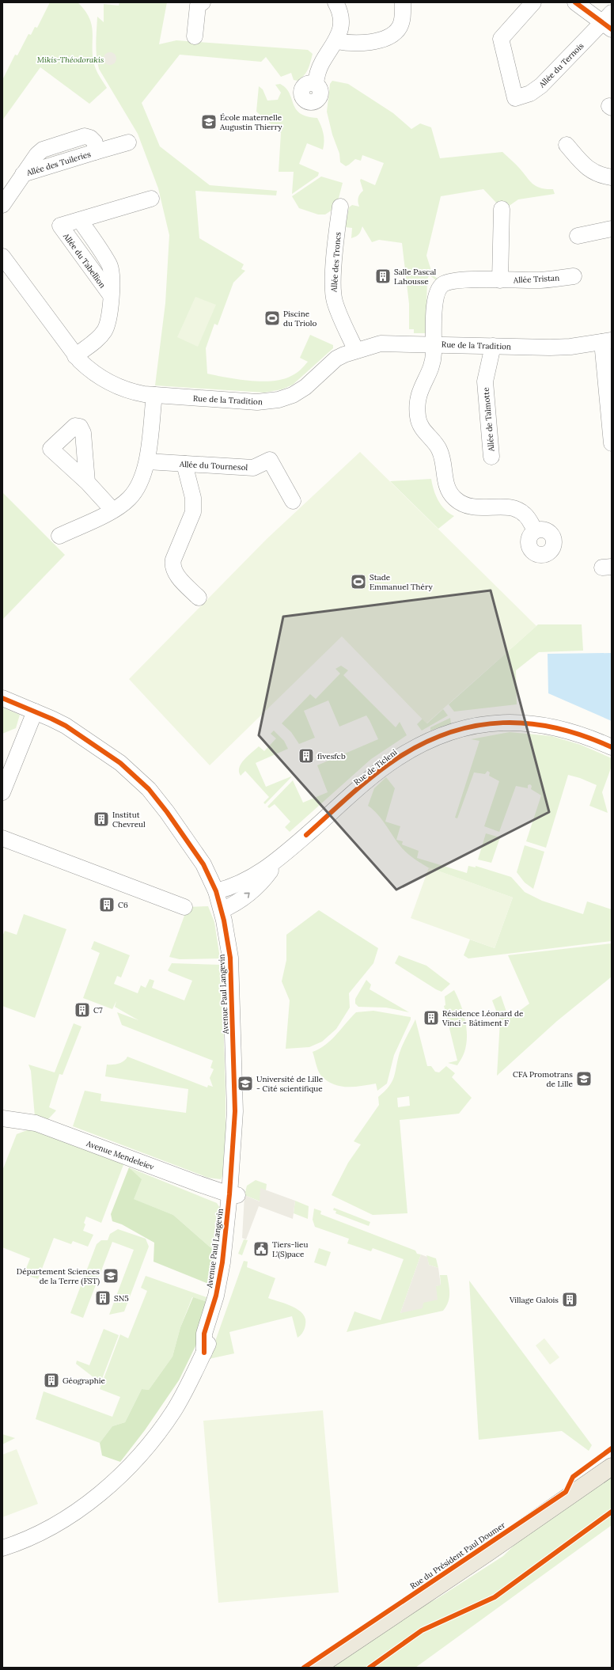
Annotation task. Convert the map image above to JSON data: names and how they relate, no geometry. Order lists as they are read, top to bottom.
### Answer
{
  "streets": {
    "main road": ["Rue du Président Paul Doumer"],
    "street": [
      "Allée du Ternois",
      "Allée des Tuileries",
      "Allée du Tabellion",
      "Allée des Troncs",
      "Allée Tristan",
      "Rue de la Tradition",
      "Allée de Talmotte",
      "Allée du Tournesol",
      "Rue de Ticleni",
      "Avenue Paul Langevin",
      "Avenue Mendeleiev"
    ]
  },
  "crossings": [
    ["Allée du Tabellion", "Rue de la Tradition"],
    ["Allée des Troncs", "Rue de la Tradition"],
    ["Allée Tristan", "Rue de la Tradition"],
    ["Rue de la Tradition", "Allée de Talmotte"],
    ["Rue de Ticleni", "Avenue Paul Langevin"],
    ["Avenue Paul Langevin", "Avenue Mendeleiev"]
  ],
  "parks": ["Mikis-Théodorakis"],
  "places": {
    "school or university": [
      "École maternelle Augustin Thierry",
      "CFA Promotrans de Lille",
      "Université de Lille ‐ Cité scientifique",
      "Département Sciences de la Terre (FST)"
    ],
    "building": [
      "Salle Pascal Lahousse",
      "fivesfcb",
      "Institut Chevreul",
      "C6",
      "C7",
      "Résidence Léonard de Vinci - Bâtiment F",
      "SN5",
      "Village Galois",
      "Géographie"
    ],
    "sports": ["Piscine du Triolo", "Stade Emmanuel Théry"],
    "public building": ["Tiers-lieu L'(S)pace"]
  }
}
